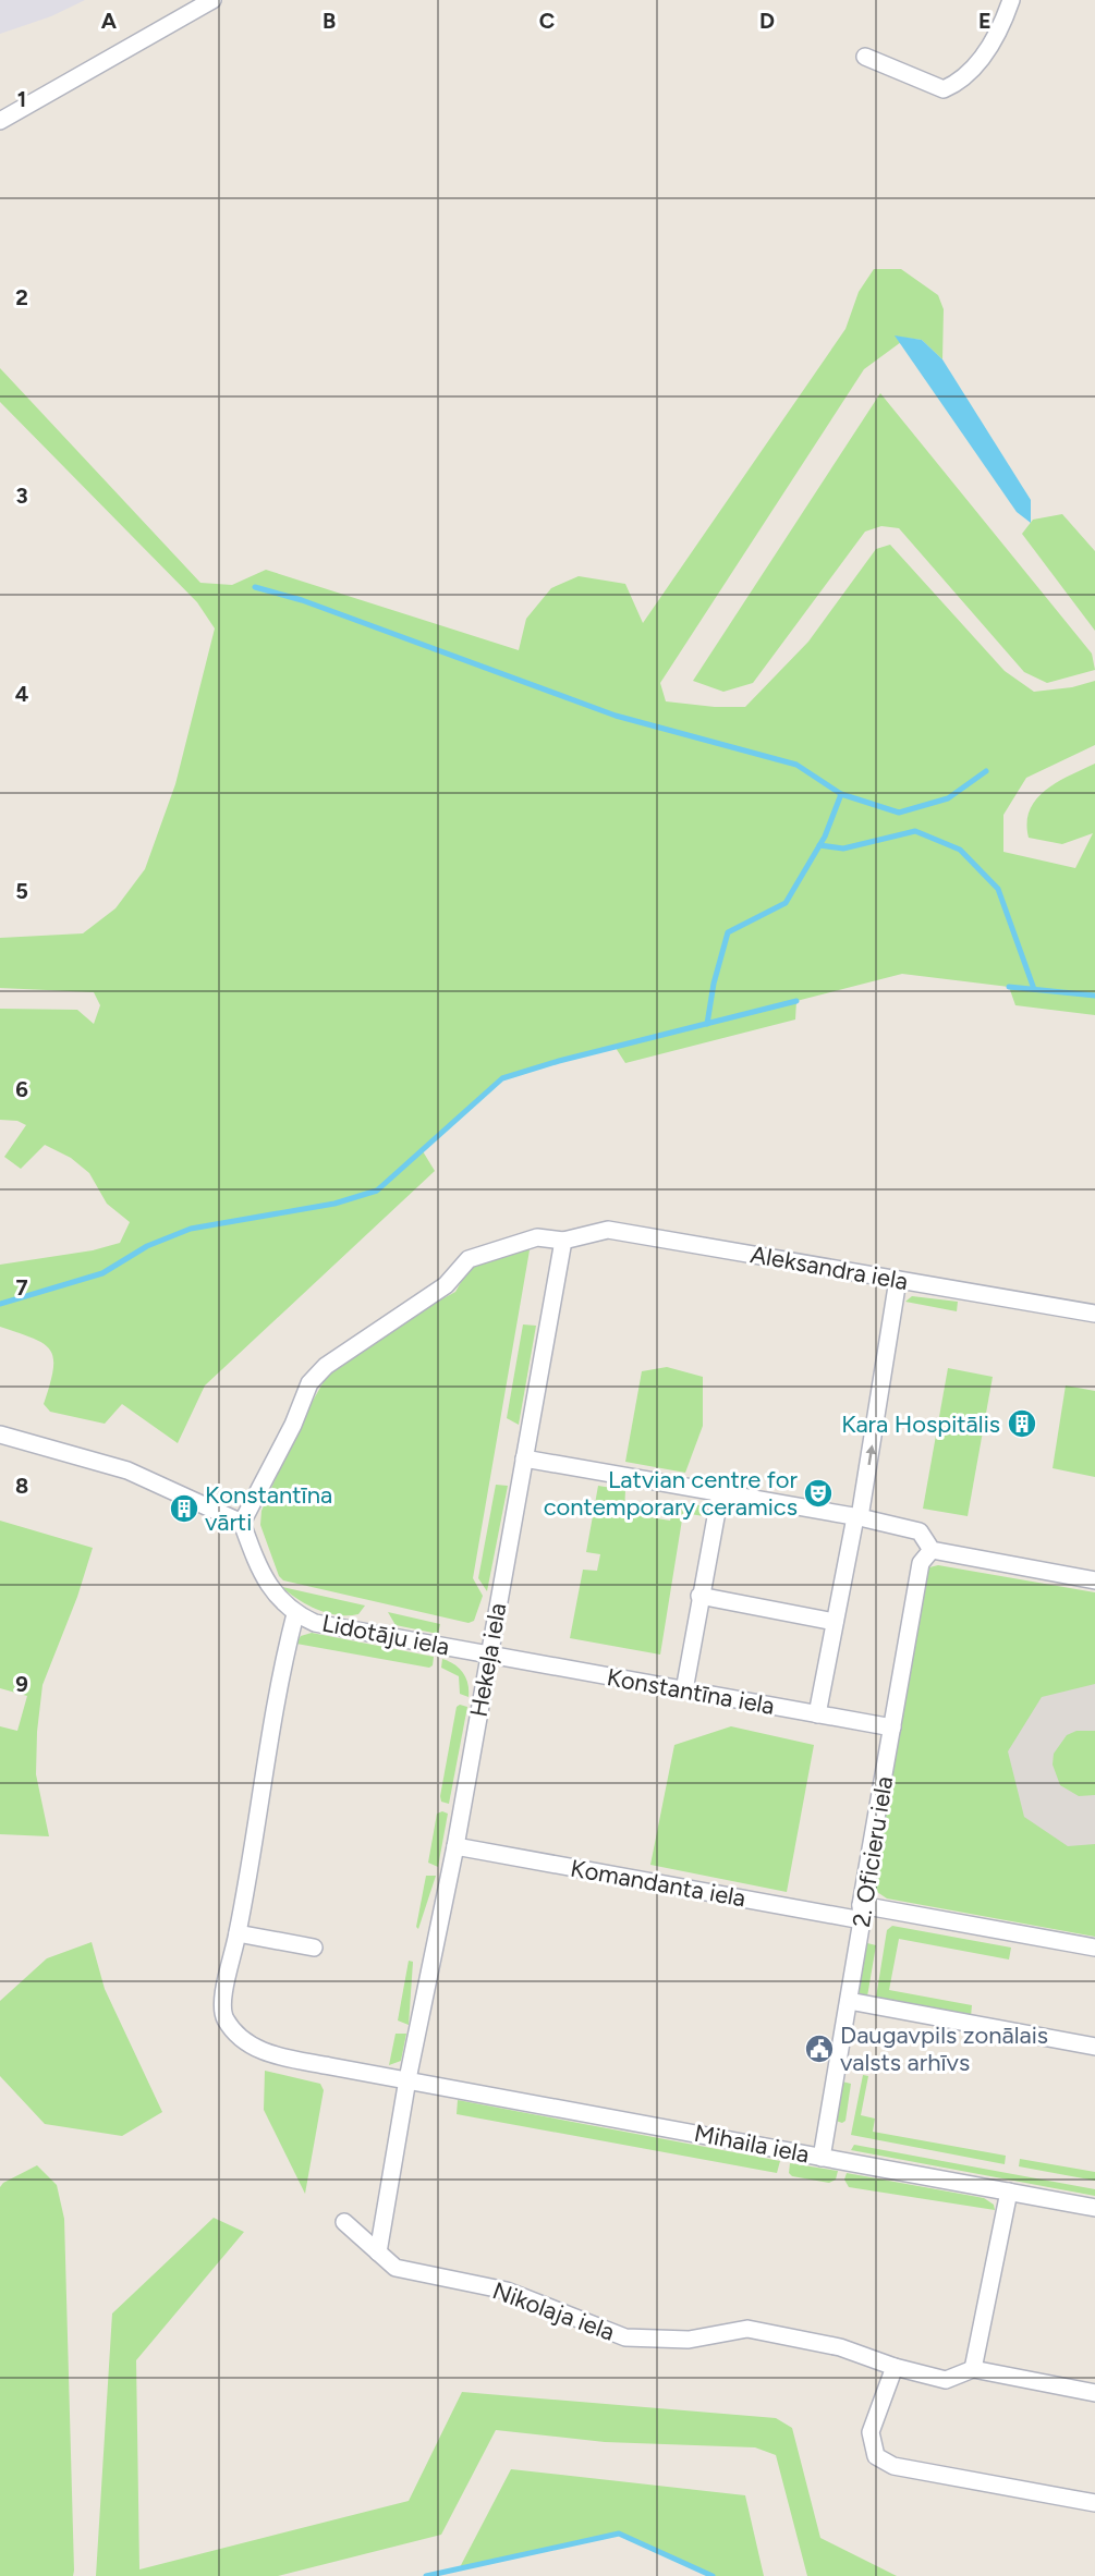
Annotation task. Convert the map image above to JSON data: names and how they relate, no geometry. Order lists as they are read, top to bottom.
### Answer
{
  "streets": {
    "street": [
      "Aleksandra iela",
      "Lidotāju iela",
      "Hekeļa iela",
      "Konstantīna iela",
      "2. Oficieru iela",
      "Komandanta iela",
      "Mihaila iela",
      "Nikolaja iela"
    ]
  },
  "crossings": [
    ["Aleksandra iela", "Lidotāju iela"],
    ["Aleksandra iela", "Hekeļa iela"],
    ["Lidotāju iela", "Hekeļa iela"],
    ["Lidotāju iela", "Konstantīna iela"],
    ["Lidotāju iela", "Mihaila iela"],
    ["Hekeļa iela", "Konstantīna iela"],
    ["Hekeļa iela", "Komandanta iela"],
    ["Hekeļa iela", "Mihaila iela"],
    ["Konstantīna iela", "2. Oficieru iela"],
    ["2. Oficieru iela", "Komandanta iela"],
    ["2. Oficieru iela", "Mihaila iela"]
  ],
  "places": {
    "building": ["Kara Hospitālis", "Konstantīna vārti"],
    "theatre": ["Latvian centre for contemporary ceramics"],
    "public building": ["Daugavpils zonālais valsts arhīvs"]
  },
  "grid": {
    "columns": [
      "A",
      "B",
      "C",
      "D",
      "E"
    ],
    "rows": [
      "1",
      "2",
      "3",
      "4",
      "5",
      "6",
      "7",
      "8",
      "9"
    ]
  }
}
